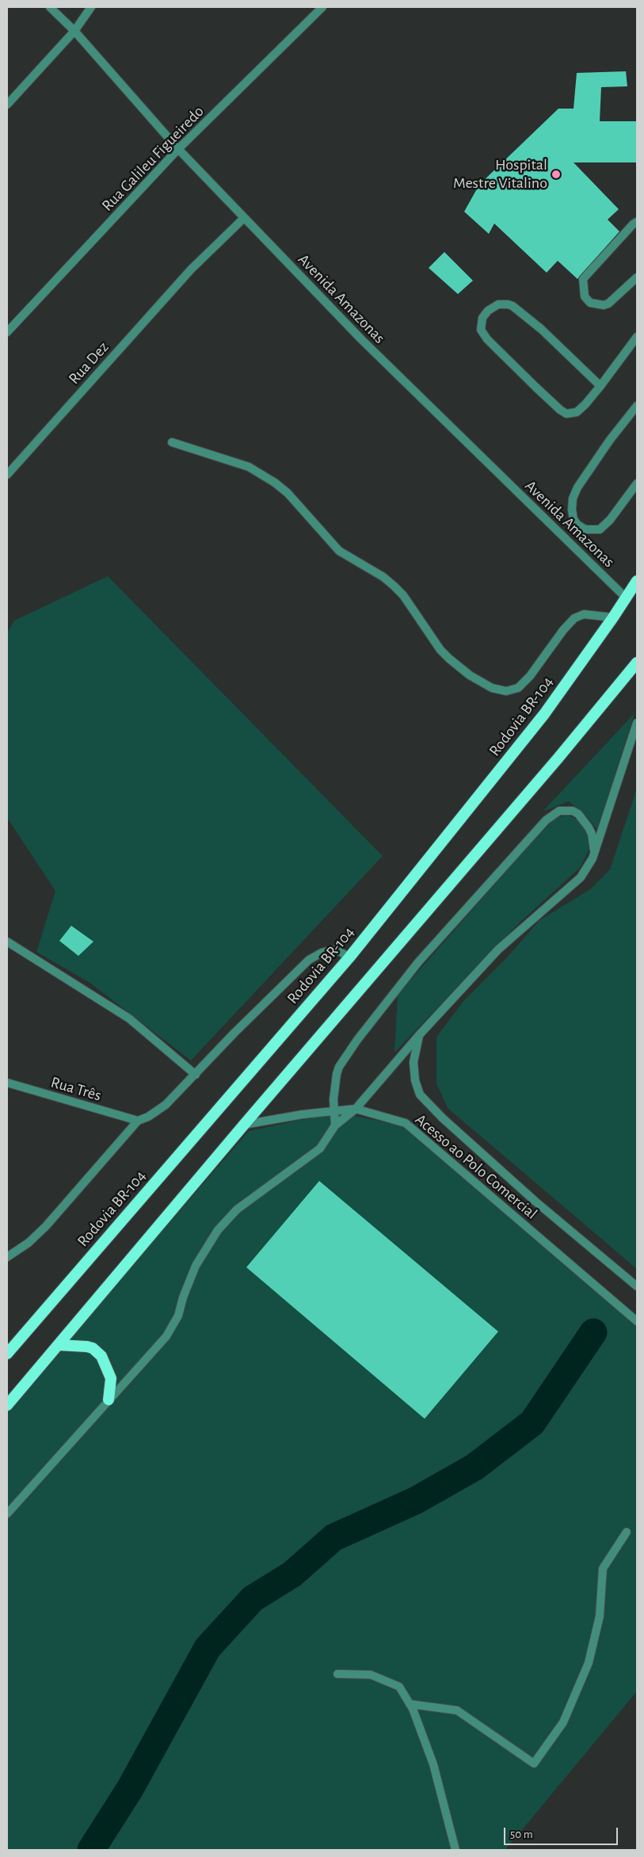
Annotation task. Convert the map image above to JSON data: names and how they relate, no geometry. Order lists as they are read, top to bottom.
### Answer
{
  "streets": {
    "highway": ["Rodovia BR-104"],
    "street": [
      "Rua Galileu Figueiredo",
      "Avenida Amazonas",
      "Rua Dez",
      "Rua Três",
      "Acesso ao Polo Comercial"
    ]
  },
  "crossings": [
    ["Rua Galileu Figueiredo", "Avenida Amazonas"],
    ["Avenida Amazonas", "Rua Dez"],
    ["Avenida Amazonas", "Rodovia BR-104"]
  ],
  "places": ["Hospital Mestre Vitalino"],
  "scale_bar": "50 m"
}
